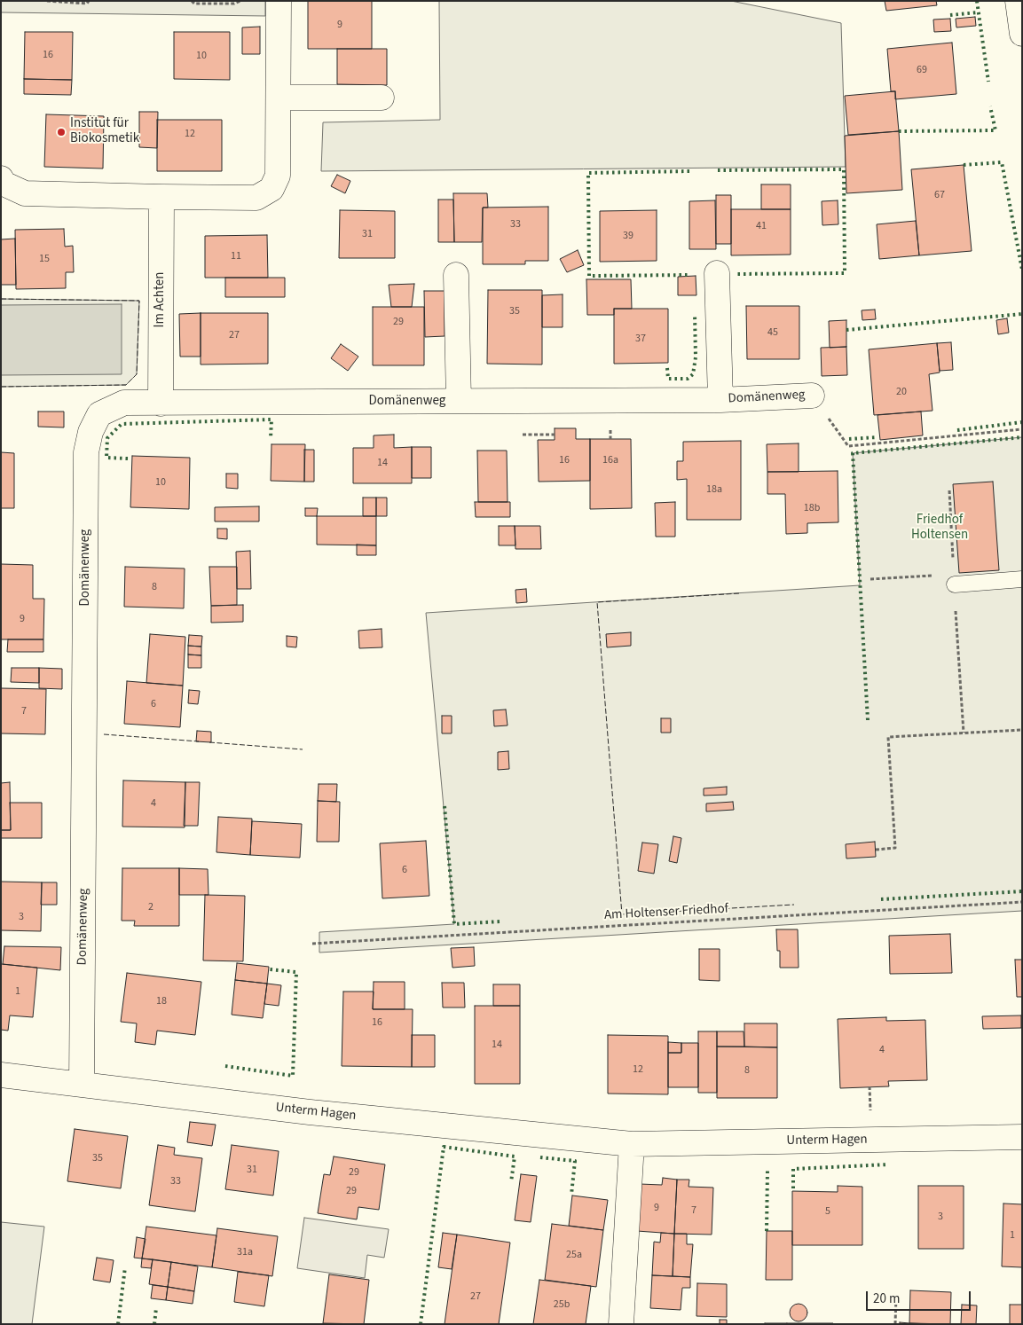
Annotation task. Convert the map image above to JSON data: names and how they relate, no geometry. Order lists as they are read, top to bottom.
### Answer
{
  "streets": {
    "street": ["Im Achten", "Domänenweg", "Unterm Hagen"],
    "path": ["Am Holtenser Friedhof"]
  },
  "crossings": [
    ["Im Achten", "Domänenweg"],
    ["Domänenweg", "Unterm Hagen"]
  ],
  "parks": ["Friedhof Holtensen"],
  "places": ["Institut für Biokosmetik"],
  "house_numbers": [
    "9",
    "16",
    "10",
    "69",
    "12",
    "67",
    "33",
    "41",
    "31",
    "39",
    "11",
    "15",
    "35",
    "29",
    "45",
    "27",
    "37",
    "20",
    "16",
    "16a",
    "14",
    "10",
    "18a",
    "18b",
    "8",
    "9",
    "6",
    "7",
    "4",
    "6",
    "2",
    "3",
    "1",
    "18",
    "16",
    "14",
    "4",
    "12",
    "8",
    "35",
    "31",
    "29",
    "33",
    "29",
    "9",
    "7",
    "5",
    "3",
    "1",
    "31a",
    "25a",
    "27",
    "25b"
  ],
  "scale_bar": "20 m"
}
